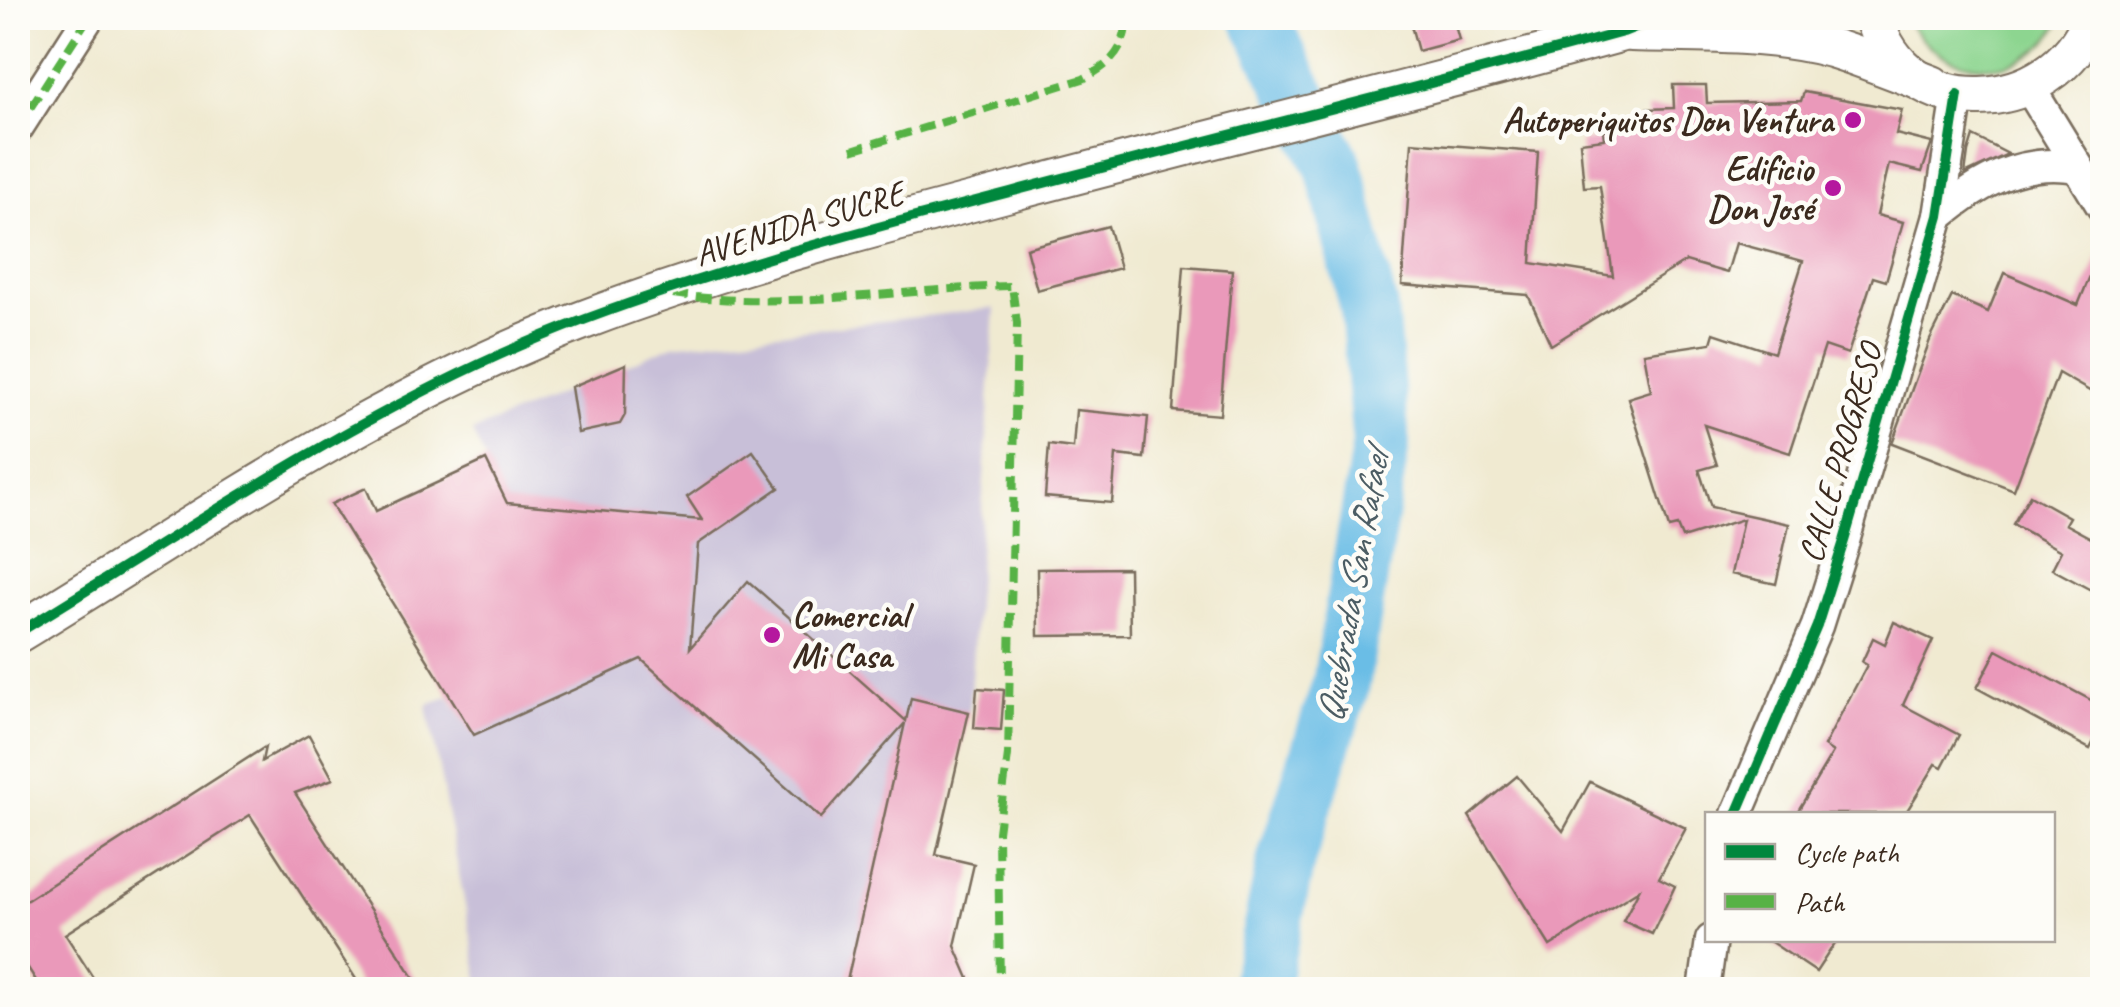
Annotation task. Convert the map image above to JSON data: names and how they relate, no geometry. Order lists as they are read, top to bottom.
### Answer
{
  "streets": {
    "street": ["AVENIDA SUCRE", "CALLE PROGRESO"]
  },
  "crossings": [
    ["AVENIDA SUCRE", "CALLE PROGRESO"]
  ],
  "water": ["Quebrada San Rafael"],
  "places": ["Autoperiquitos Don Ventura", "Edificio Don José", "Comercial Mi Casa"],
  "legend": ["Cycle path", "Path"]
}
